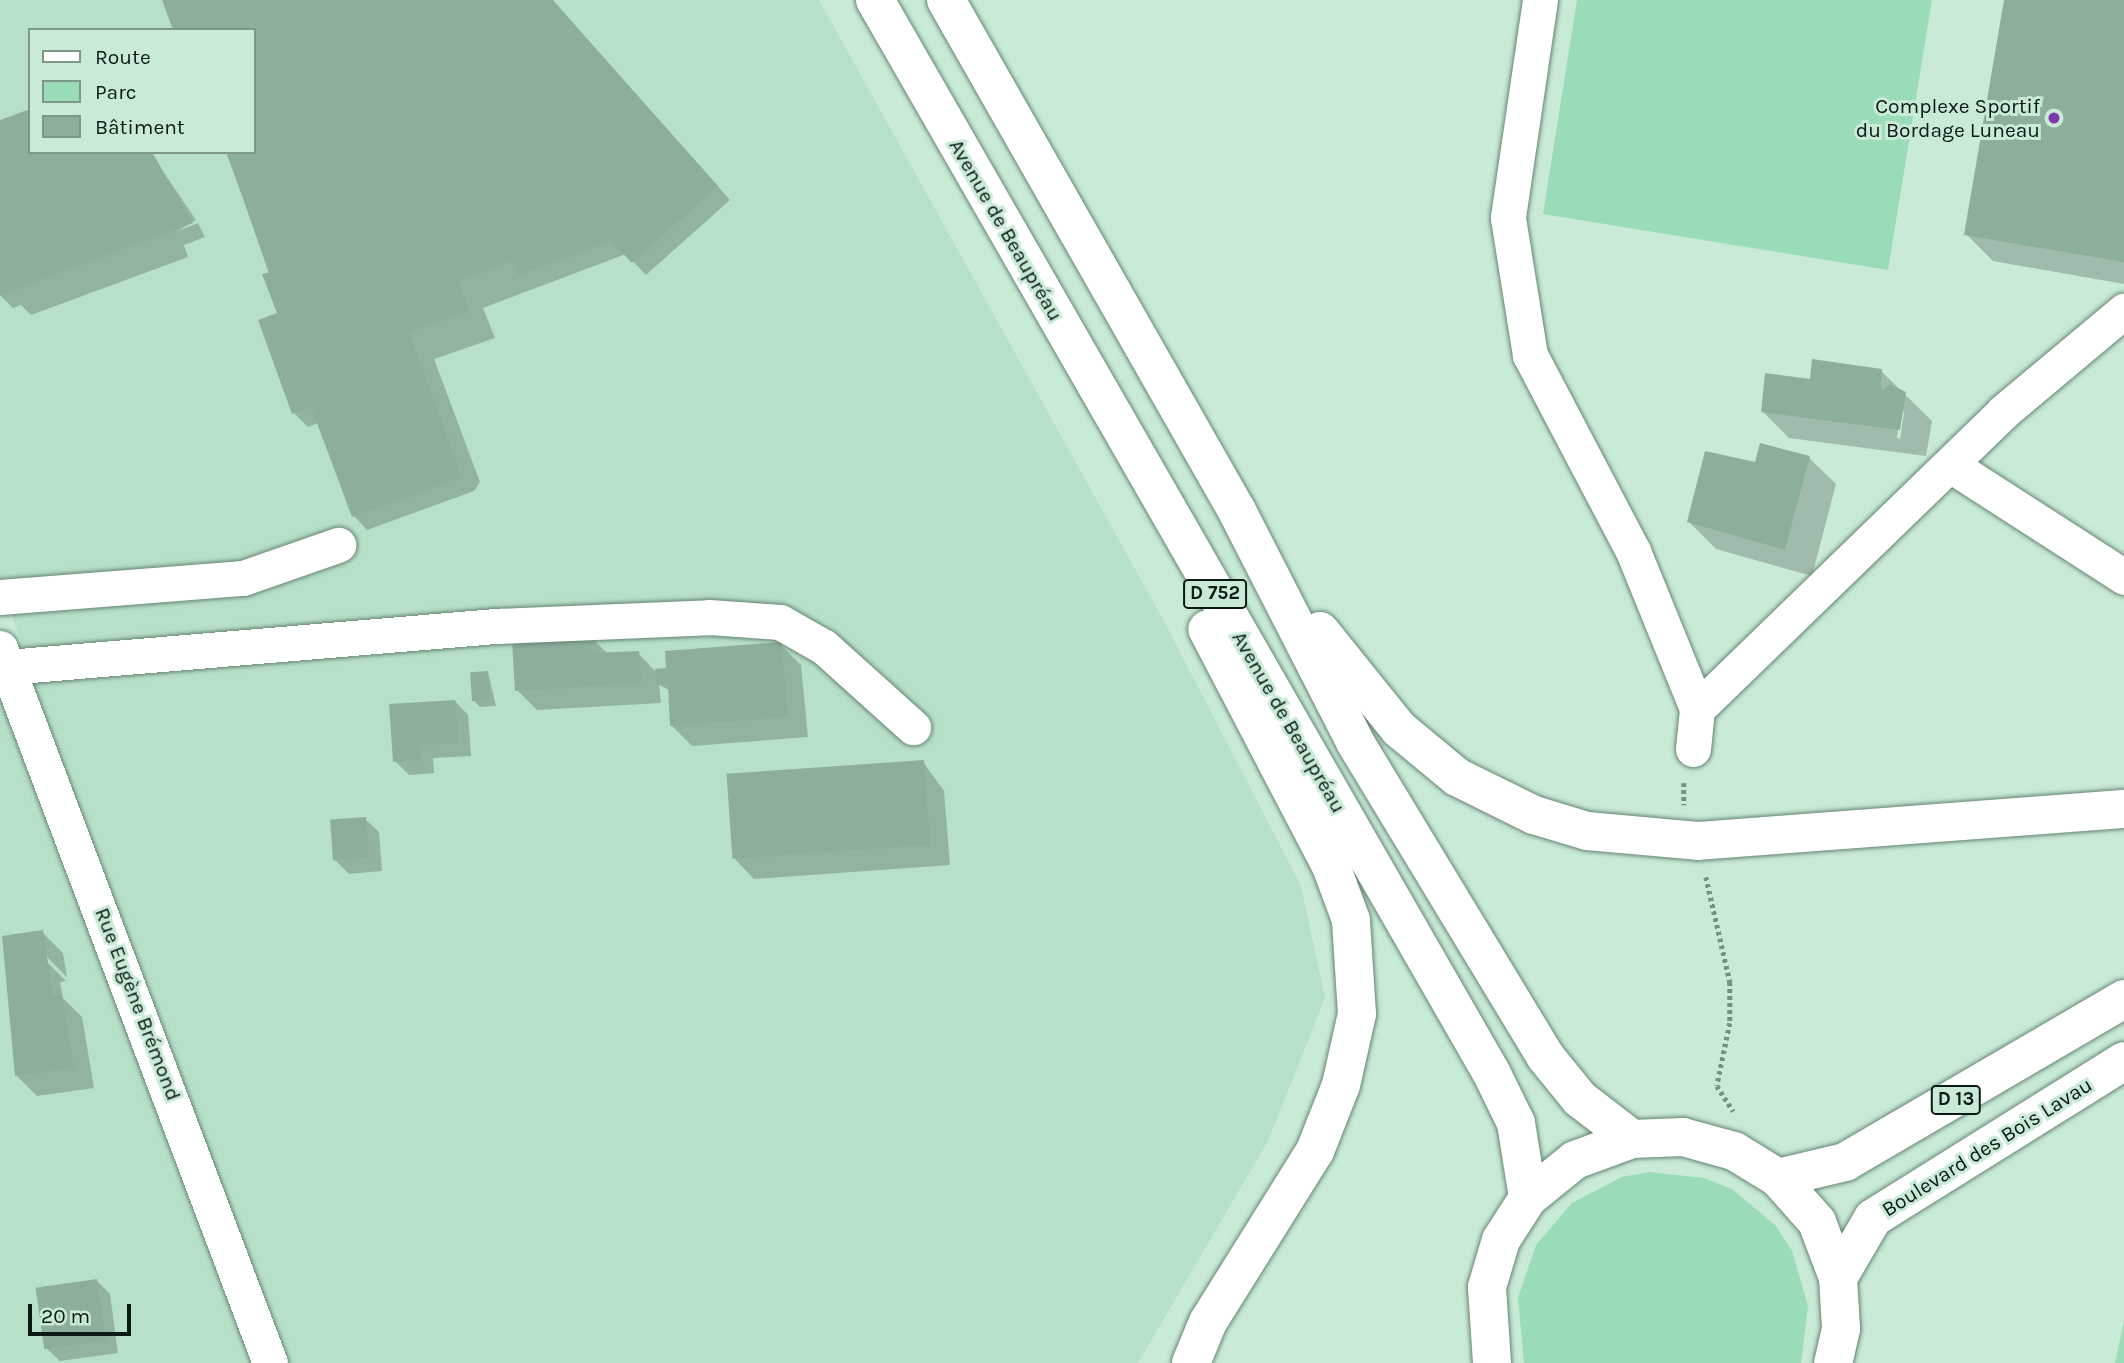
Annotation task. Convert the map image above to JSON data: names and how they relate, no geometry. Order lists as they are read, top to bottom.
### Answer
{
  "streets": {
    "main road": [
      "Avenue de Beaupréau",
      "D 752",
      "D 13",
      "Boulevard des Bois Lavau"
    ],
    "street": ["Rue Eugène Brémond"]
  },
  "places": ["Complexe Sportif du Bordage Luneau"],
  "legend": ["Route", "Parc", "Bâtiment"],
  "scale_bar": "20 m"
}
